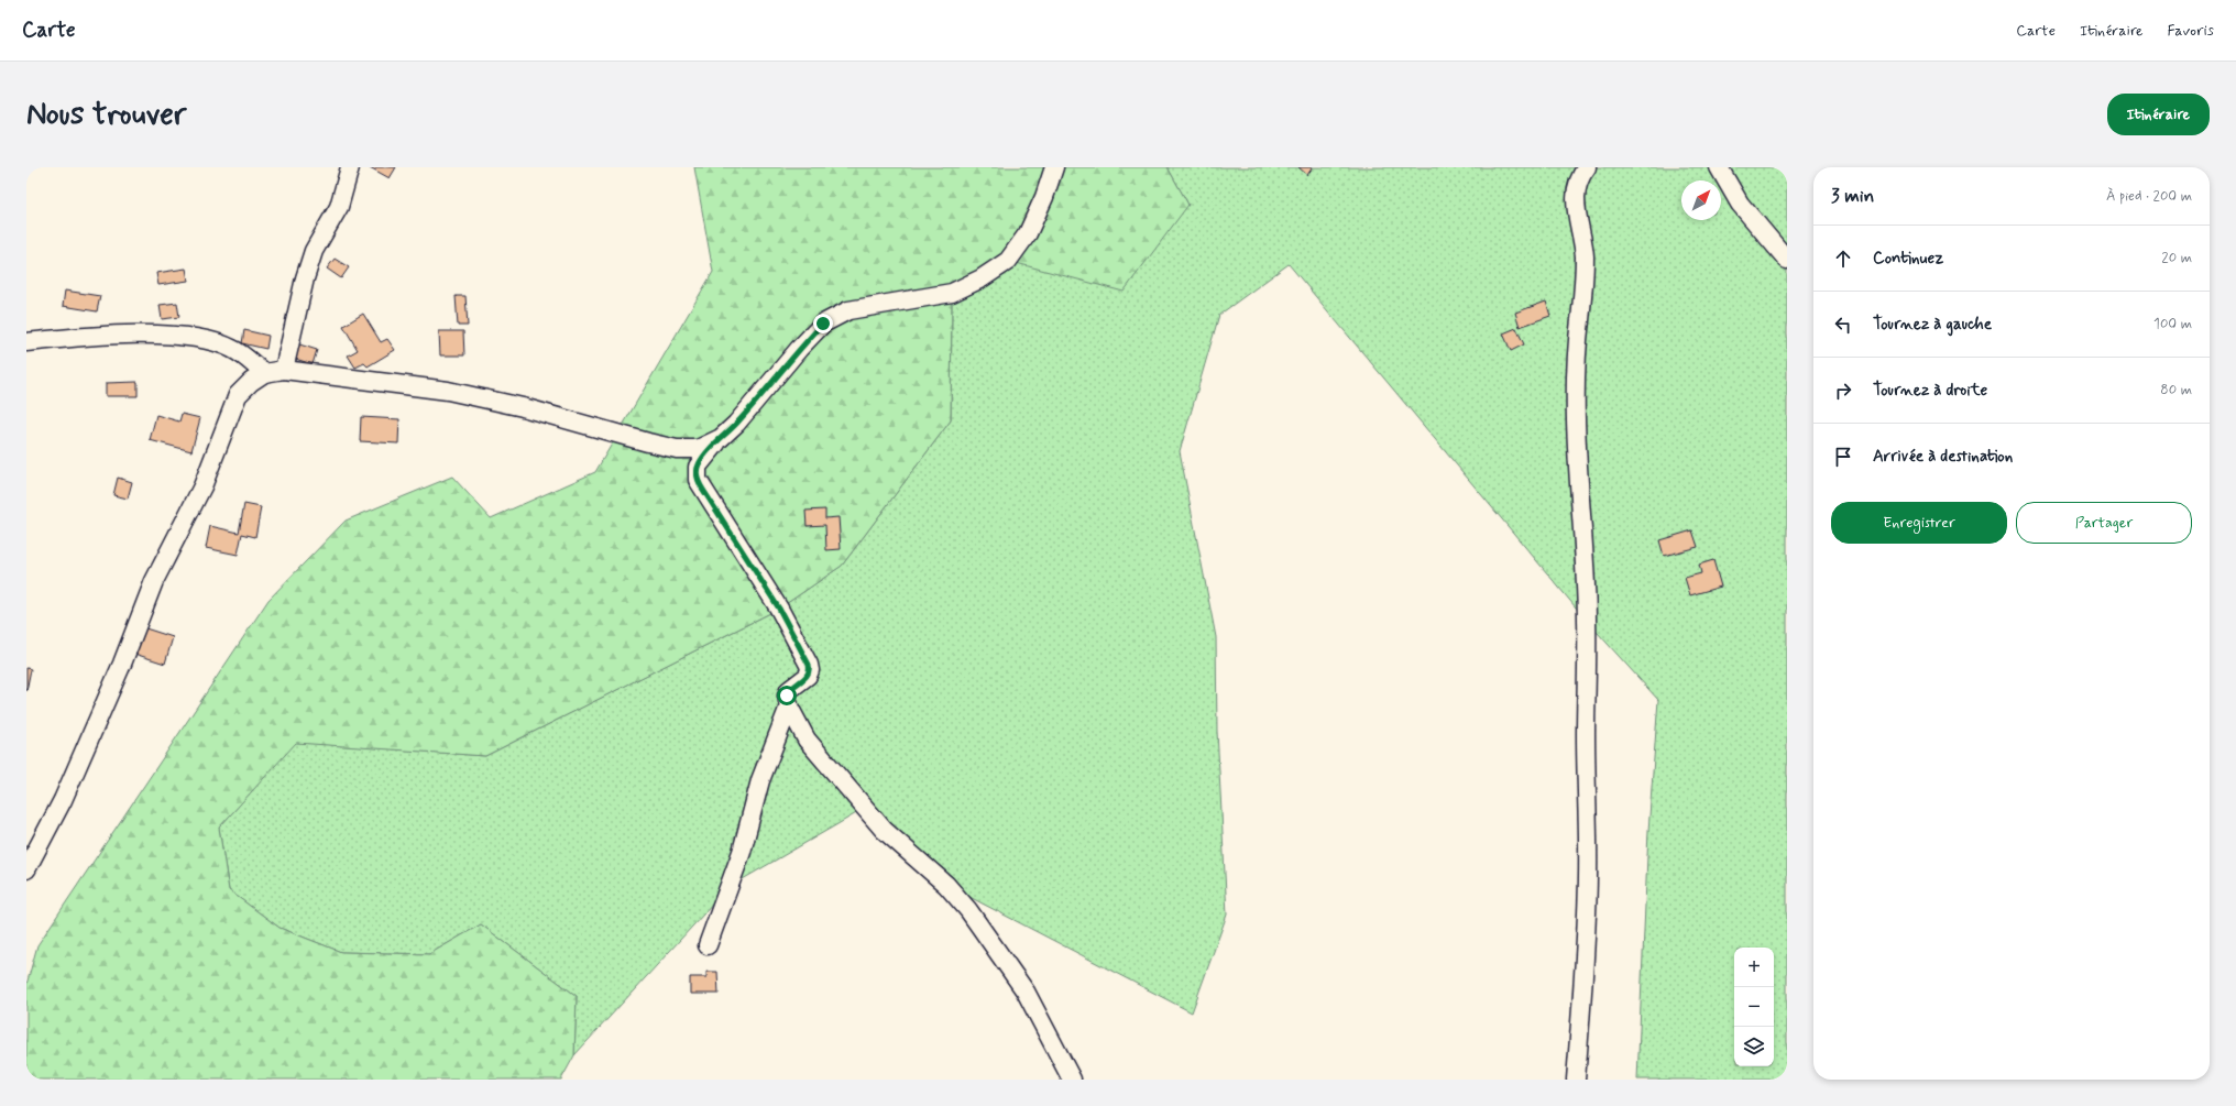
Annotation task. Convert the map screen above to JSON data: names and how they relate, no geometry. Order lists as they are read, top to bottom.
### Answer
{
  "north": "top right",
  "page": {
    "header": "Carte",
    "nav": ["Carte", "Itinéraire", "Favoris"],
    "buttons": [
      "Itinéraire",
      ["Enregistrer", "Partager"]
    ],
    "title": "Nous trouver",
    "heading": ["3 min", "À pied · 200 m"],
    "list": [
      ["Continuez", "20 m"],
      ["Tournez à gauche", "100 m"],
      ["Tournez à droite", "80 m"],
      "Arrivée à destination"
    ],
    "map_buttons": ["+", "−"]
  }
}
